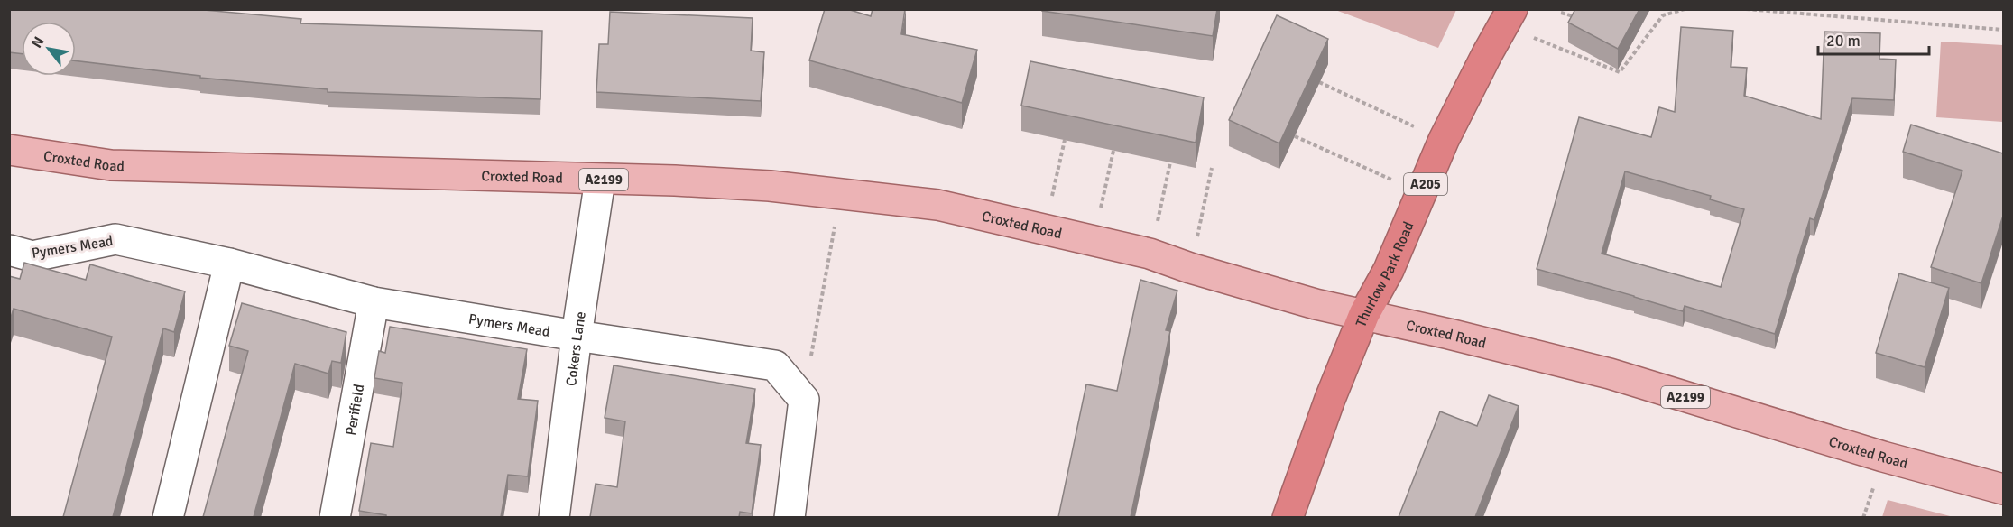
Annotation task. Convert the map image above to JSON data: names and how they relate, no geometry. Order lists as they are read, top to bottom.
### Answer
{
  "streets": {
    "highway": ["A205", "Thurlow Park Road"],
    "main road": ["Croxted Road", "A2199"],
    "street": ["Pymers Mead", "Cokers Lane", "Perifield"]
  },
  "crossings": [
    ["Croxted Road", "Thurlow Park Road"],
    ["Croxted Road", "Cokers Lane"],
    ["Pymers Mead", "Cokers Lane"],
    ["Pymers Mead", "Perifield"]
  ],
  "scale_bar": "20 m",
  "north": "top left"
}
